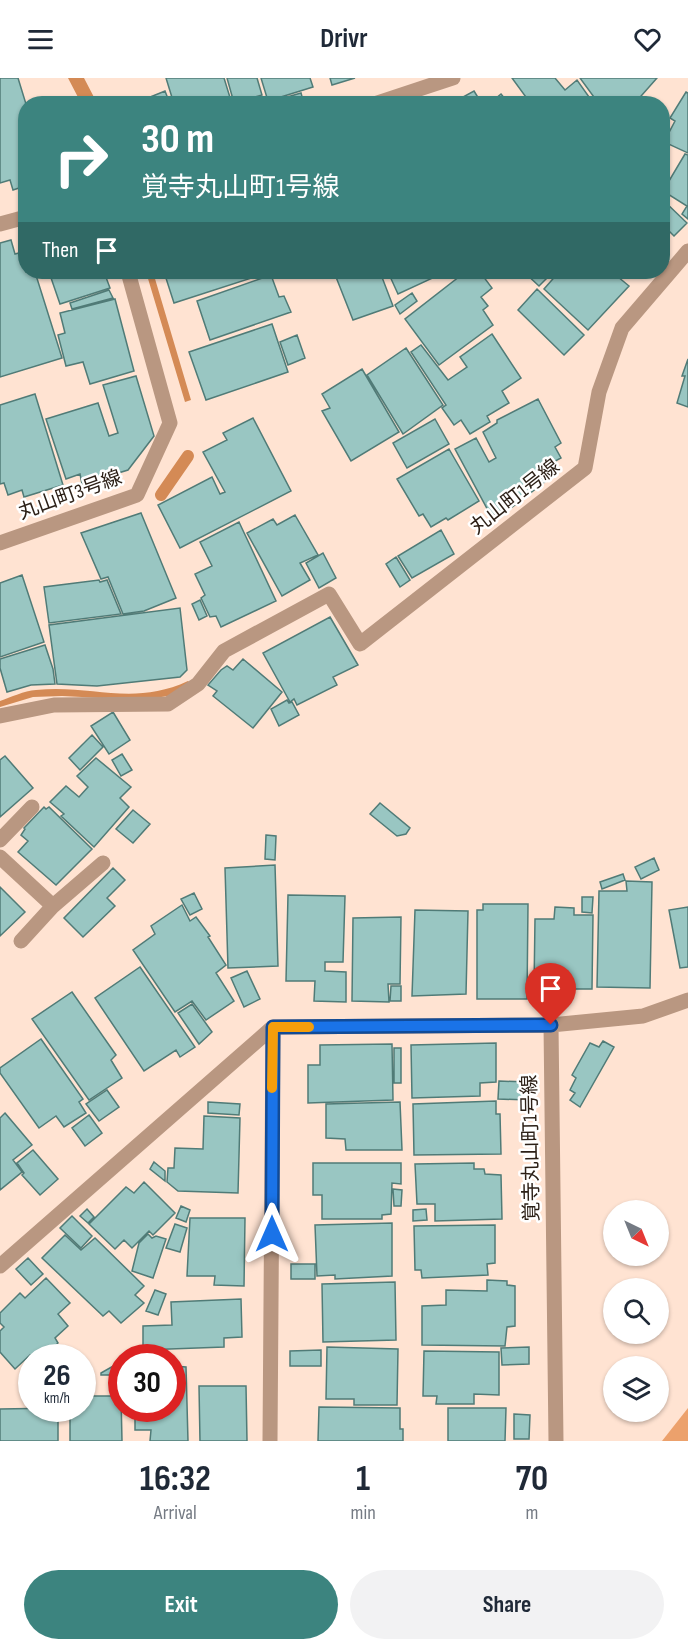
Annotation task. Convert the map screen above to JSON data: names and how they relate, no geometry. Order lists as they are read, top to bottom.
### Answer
{
  "streets": {
    "street": ["丸山町3号線", "丸山町1号線", "覚寺丸山町1号線"]
  },
  "north": "bottom right",
  "page": {
    "header": "Drivr",
    "turn": ["30 m", "覚寺丸山町1号線"],
    "then": "Then",
    "speed": "26 km/h",
    "limit": "30",
    "eta": [
      "16:32",
      "Arrival",
      "1",
      "min",
      "70",
      "m"
    ],
    "buttons": ["Exit", "Share"]
  }
}
